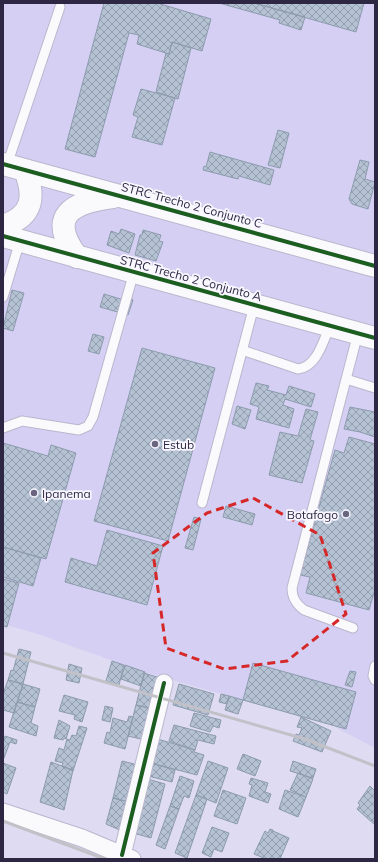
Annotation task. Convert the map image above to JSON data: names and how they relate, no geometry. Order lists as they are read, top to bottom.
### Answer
{
  "streets": {
    "street": ["STRC Trecho 2 Conjunto C", "STRC Trecho 2 Conjunto A"]
  },
  "places": ["Estub", "Ipanema", "Botafogo"]
}
